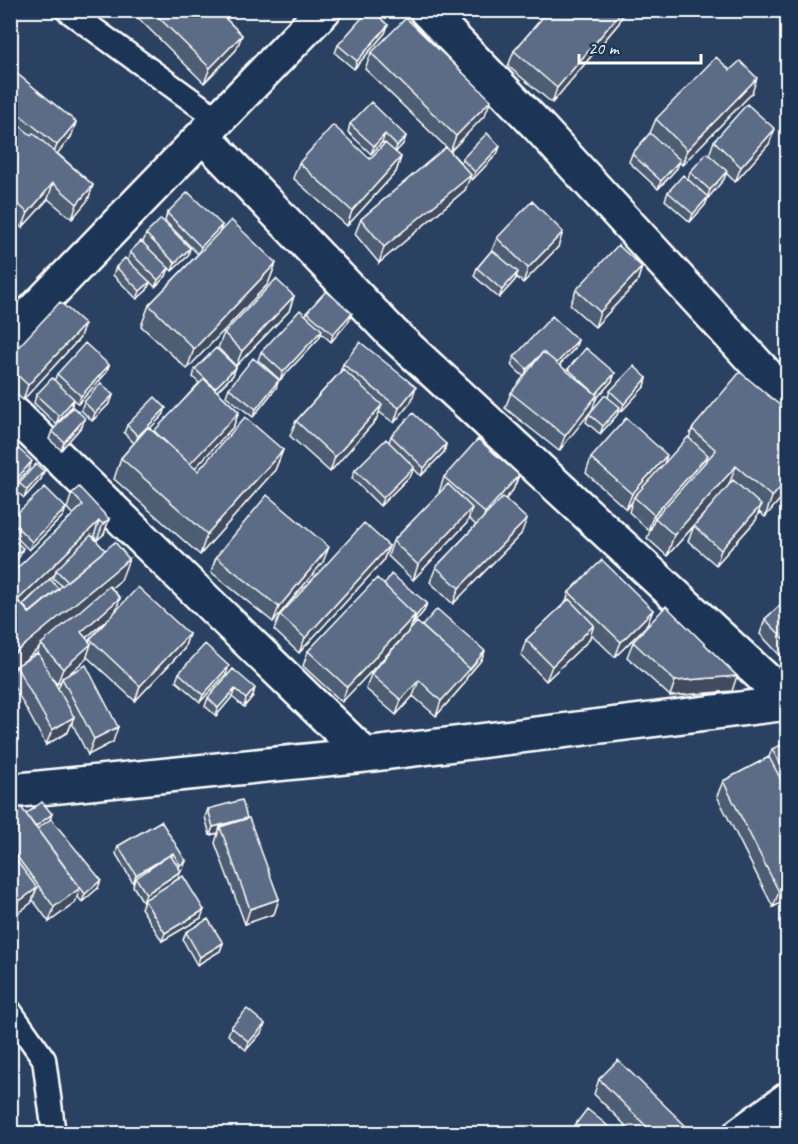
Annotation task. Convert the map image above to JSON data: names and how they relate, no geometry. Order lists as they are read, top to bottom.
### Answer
{
  "scale_bar": "20 m"
}
